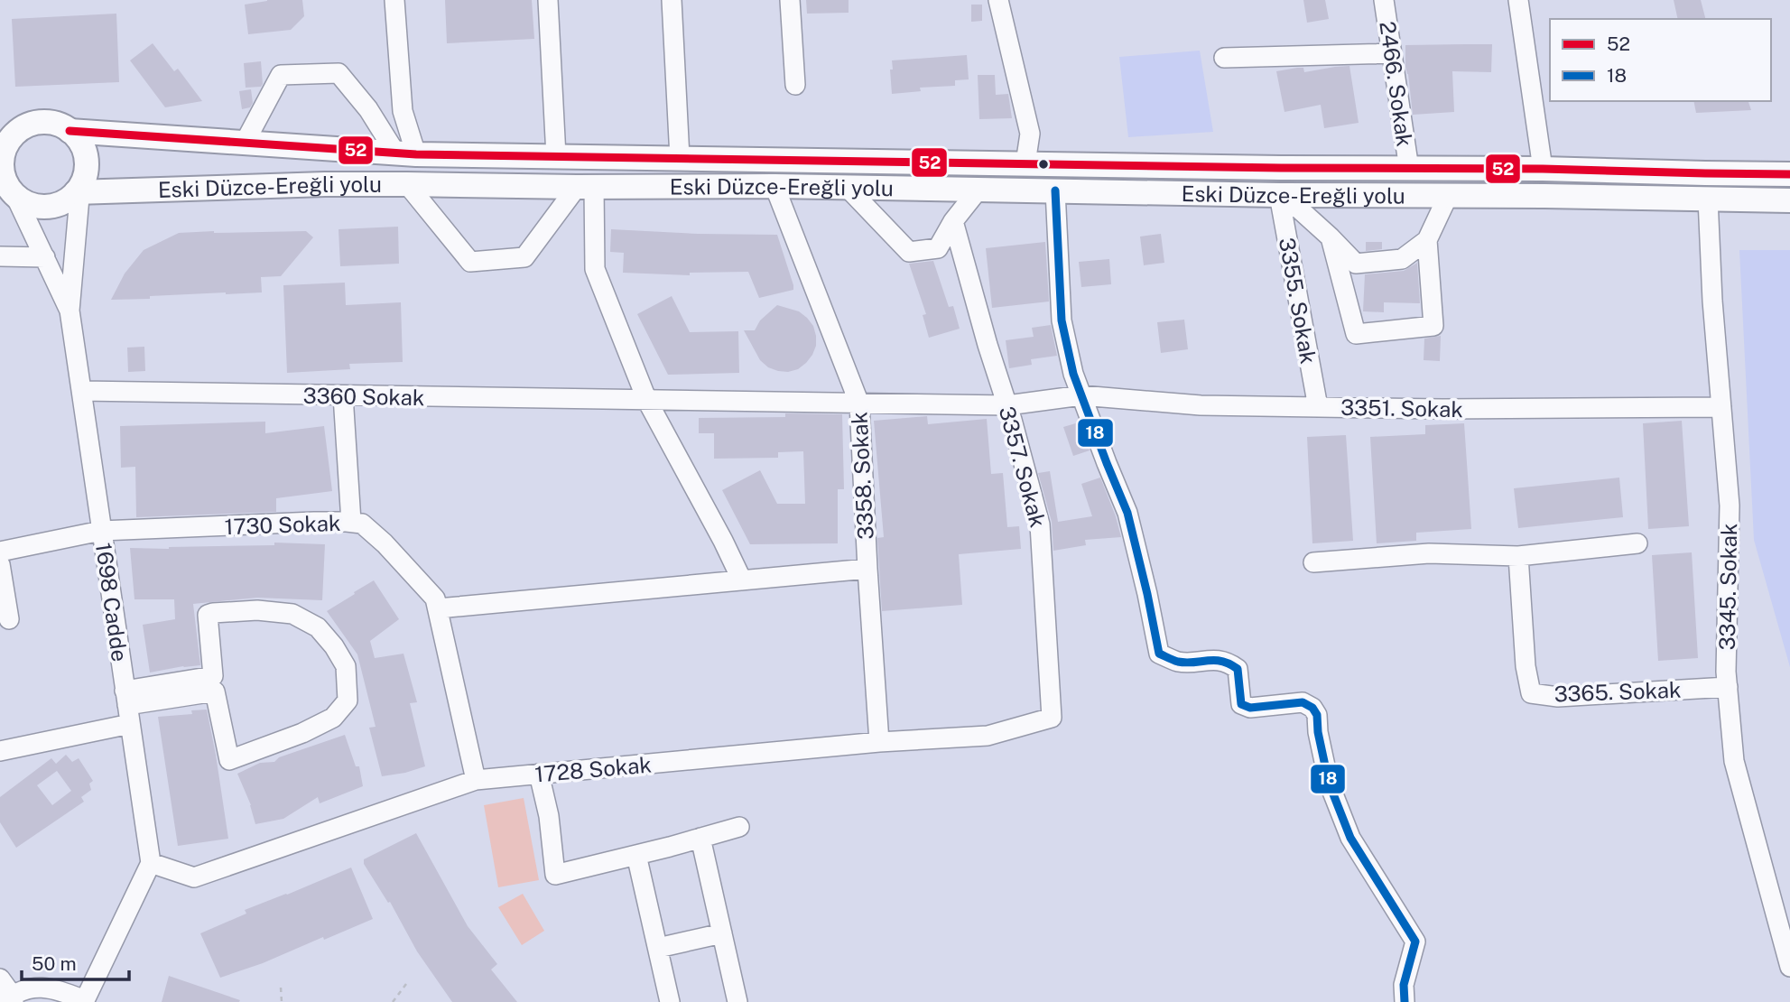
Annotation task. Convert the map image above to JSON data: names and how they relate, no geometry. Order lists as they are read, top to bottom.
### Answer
{
  "streets": {
    "main road": ["Eski Düzce-Ereğli yolu"],
    "street": [
      "2466. Sokak",
      "3355. Sokak",
      "3360 Sokak",
      "3351. Sokak",
      "3357. Sokak",
      "3358. Sokak",
      "1730 Sokak",
      "3345. Sokak",
      "1698 Cadde",
      "3365. Sokak",
      "1728 Sokak"
    ]
  },
  "crossings": [
    ["2466. Sokak", "Eski Düzce-Ereğli yolu"],
    ["Eski Düzce-Ereğli yolu", "3355. Sokak"],
    ["Eski Düzce-Ereğli yolu", "3358. Sokak"],
    ["Eski Düzce-Ereğli yolu", "3345. Sokak"],
    ["Eski Düzce-Ereğli yolu", "1698 Cadde"],
    ["3355. Sokak", "3351. Sokak"],
    ["3360 Sokak", "3351. Sokak"],
    ["3360 Sokak", "3358. Sokak"],
    ["3360 Sokak", "1698 Cadde"],
    ["3351. Sokak", "3357. Sokak"],
    ["3351. Sokak", "3358. Sokak"],
    ["3351. Sokak", "3345. Sokak"],
    ["3357. Sokak", "1728 Sokak"],
    ["3358. Sokak", "1728 Sokak"],
    ["1730 Sokak", "1698 Cadde"],
    ["1730 Sokak", "1728 Sokak"],
    ["3345. Sokak", "3365. Sokak"],
    ["1698 Cadde", "1728 Sokak"]
  ],
  "lines": ["transit line 52", "transit line 18"],
  "legend": ["52", "18"],
  "scale_bar": "50 m"
}
